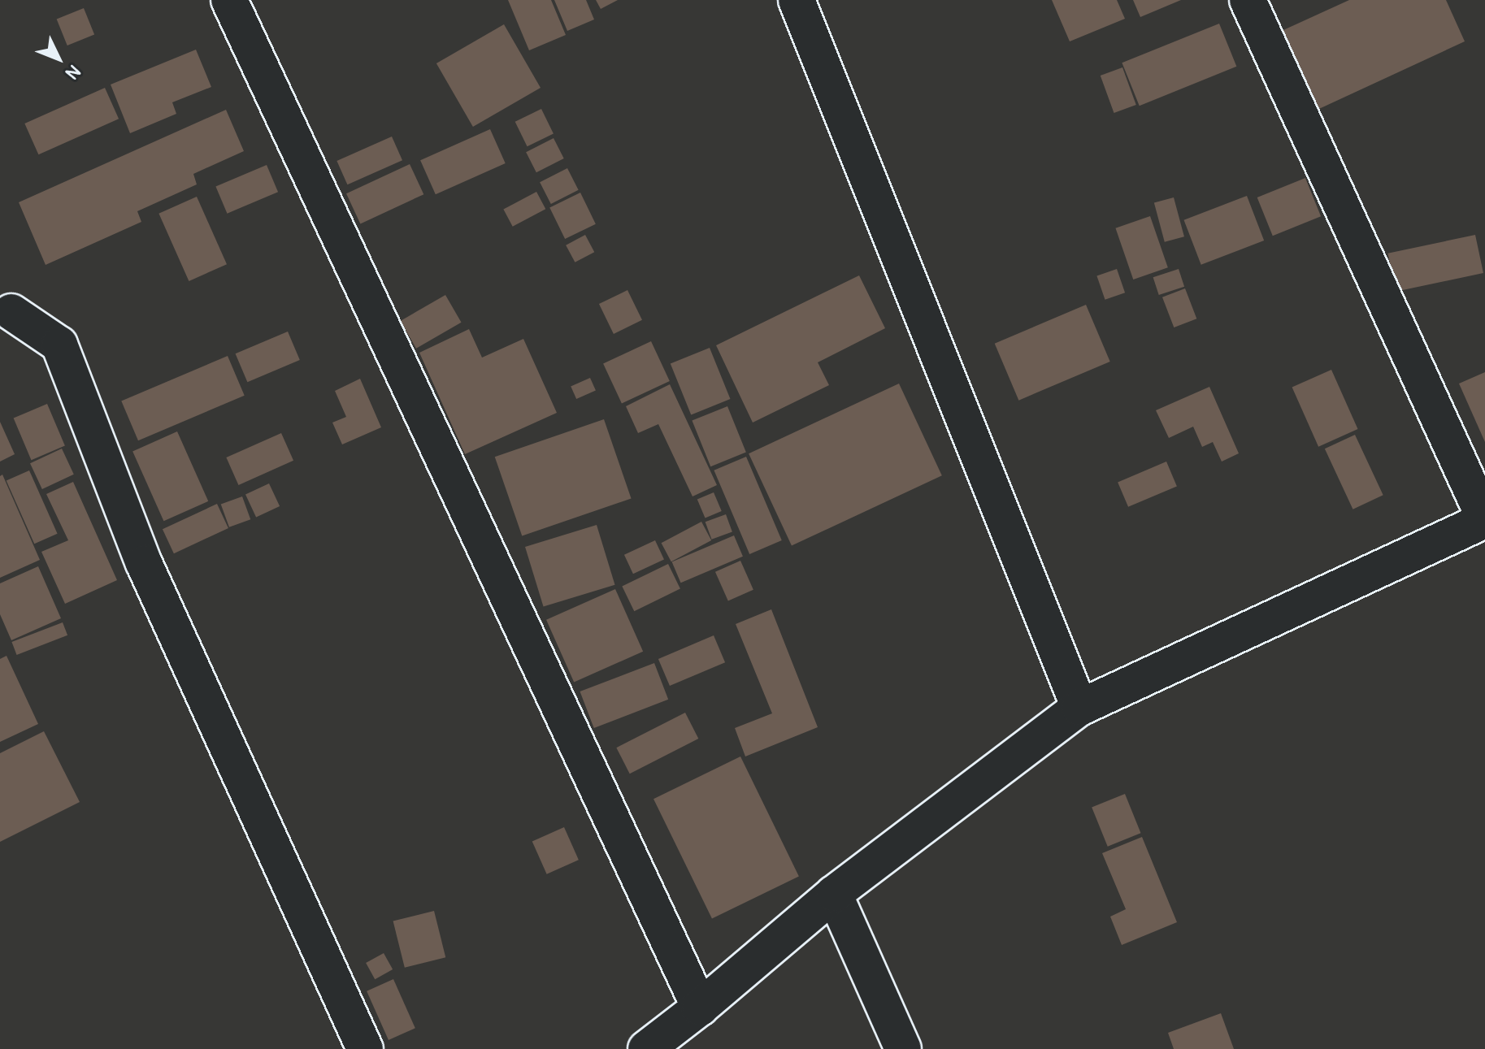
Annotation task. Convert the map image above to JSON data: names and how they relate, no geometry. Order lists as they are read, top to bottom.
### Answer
{
  "north": "bottom right"
}
